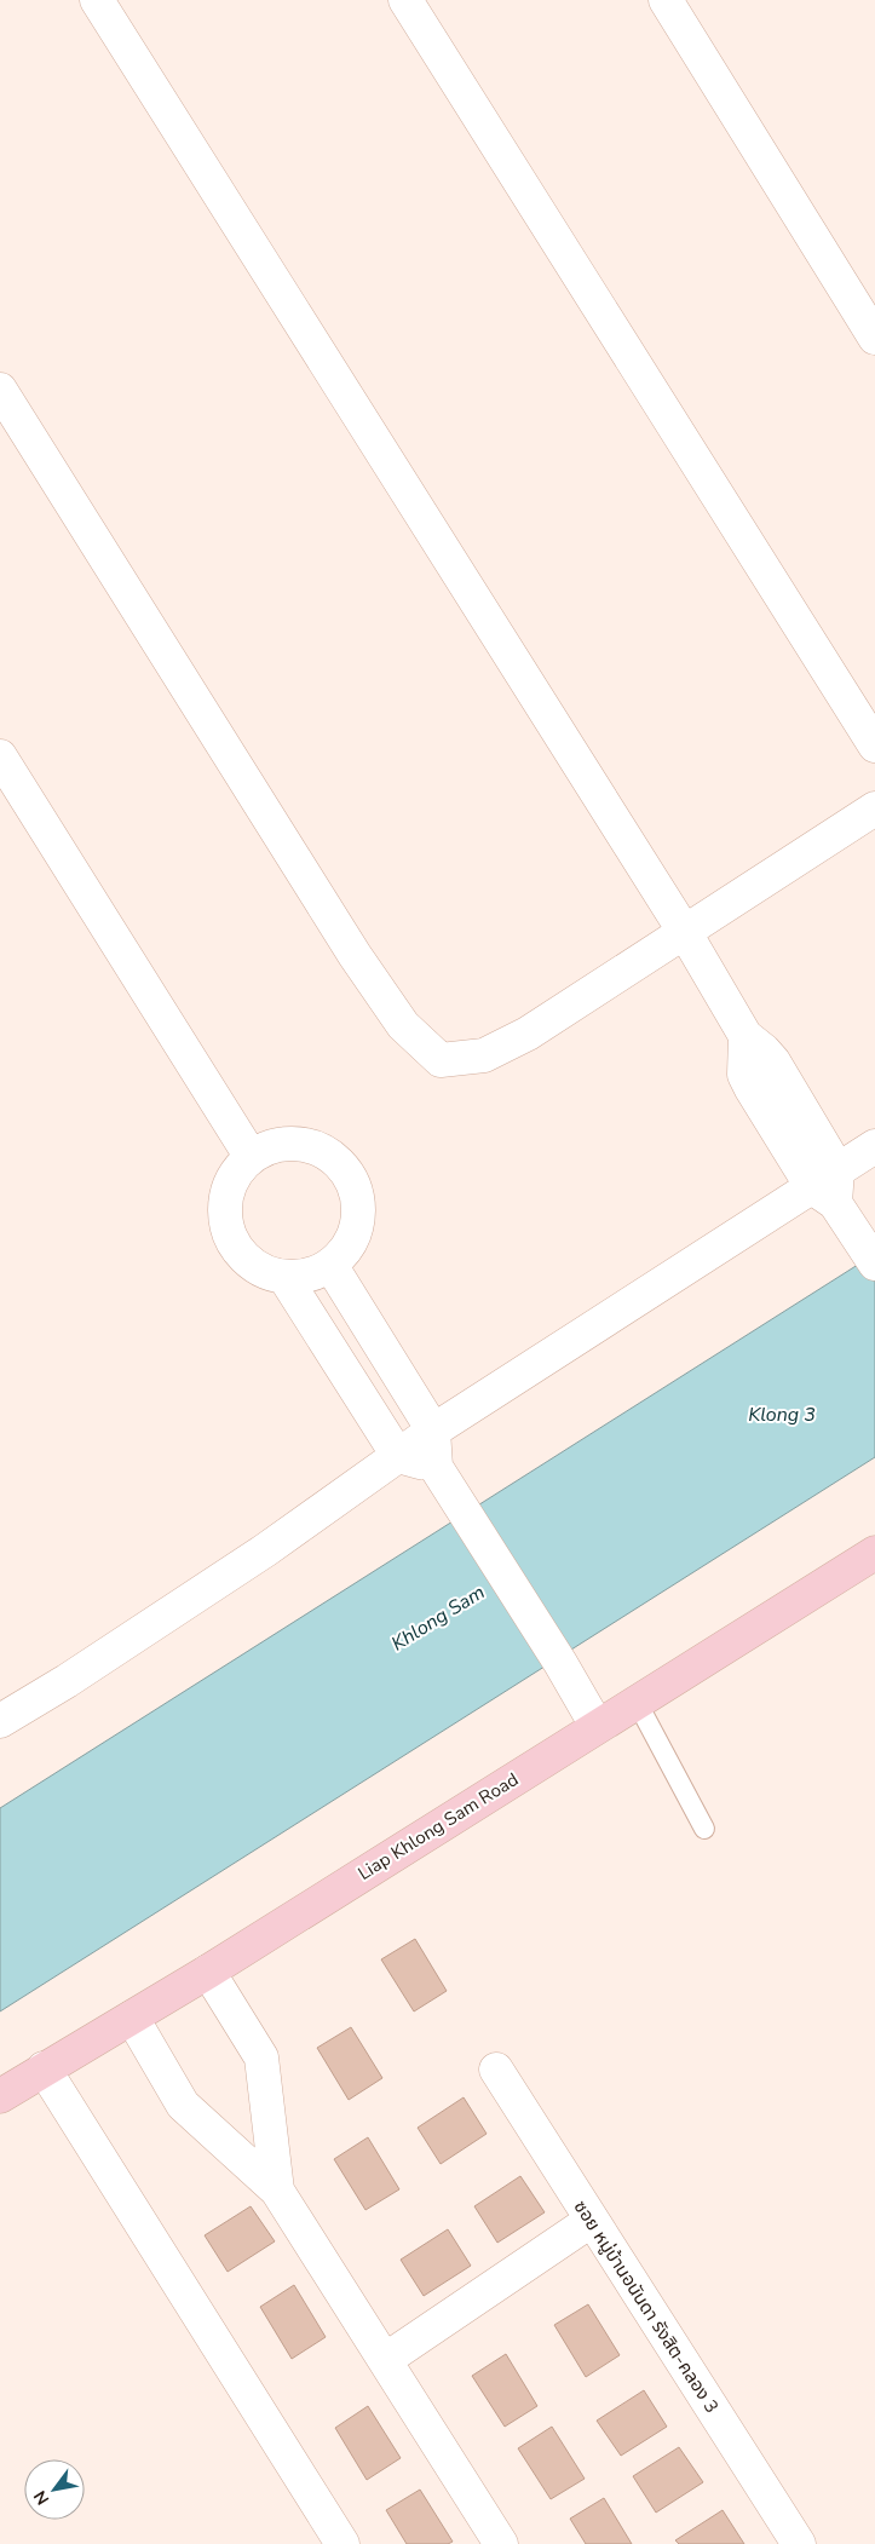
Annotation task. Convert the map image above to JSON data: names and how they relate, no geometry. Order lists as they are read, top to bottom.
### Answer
{
  "streets": {
    "main road": ["Liap Khlong Sam Road"],
    "street": ["ซอย หมู่บ้านอนันดา รังสิต-คลอง 3"]
  },
  "water": ["Klong 3", "Khlong Sam"],
  "north": "bottom left"
}
